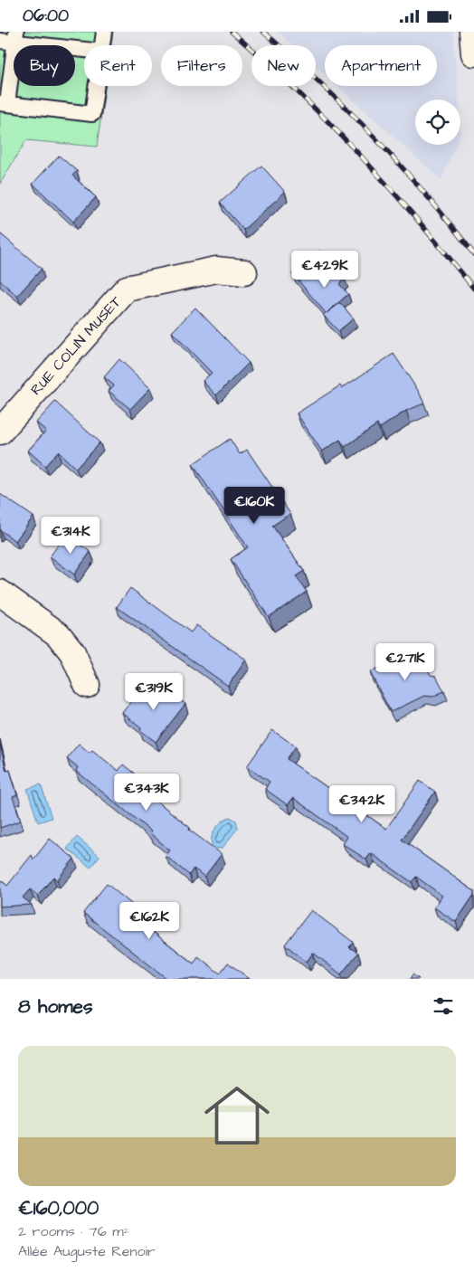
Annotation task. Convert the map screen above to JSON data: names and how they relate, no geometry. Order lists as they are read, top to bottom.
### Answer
{
  "streets": {
    "street": ["RUE COLIN MUSET"]
  },
  "page": {
    "status": "06:00",
    "chip": [
      "Buy",
      "Rent",
      "Filters",
      "New",
      "Apartment"
    ],
    "price": [
      "€429K",
      "€160K",
      "€314K",
      "€271K",
      "€319K",
      "€343K",
      "€342K",
      "€162K"
    ],
    "heading": "8 homes",
    "list": [
      {
        "name": "€160,000",
        "note": "2 rooms · 76 m² · Allée Auguste Renoir"
      }
    ]
  }
}
